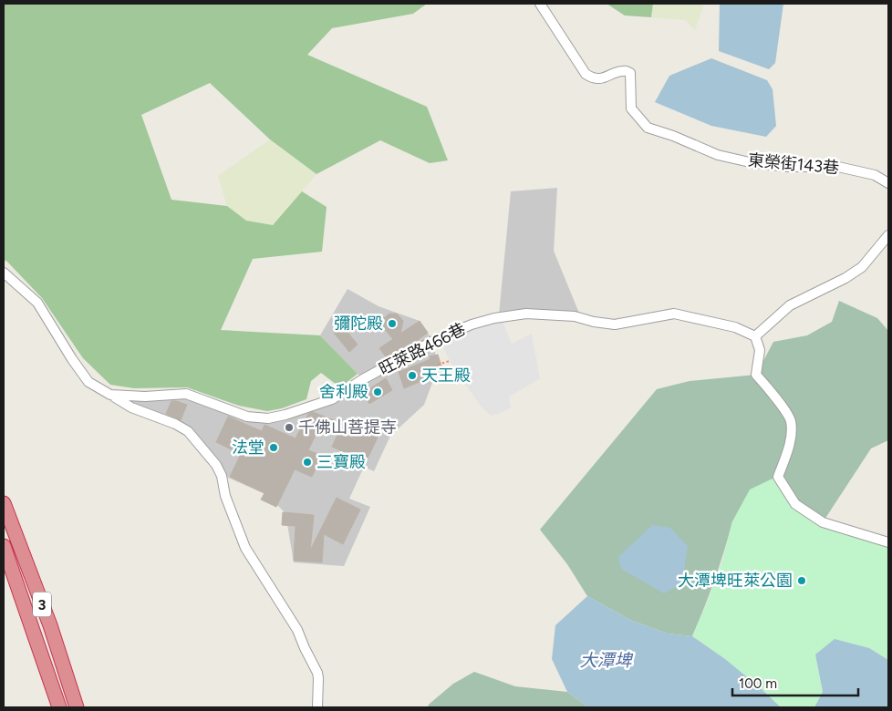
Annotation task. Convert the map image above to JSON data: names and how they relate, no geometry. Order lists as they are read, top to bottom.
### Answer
{
  "streets": {
    "highway": ["3"],
    "lane": ["東榮街143巷", "旺萊路466巷"]
  },
  "water": ["大潭埤"],
  "places": [
    "彌陀殿",
    "天王殿",
    "舍利殿",
    "千佛山菩提寺",
    "法堂",
    "三寶殿",
    "大潭埤旺萊公園"
  ],
  "scale_bar": "100 m"
}
